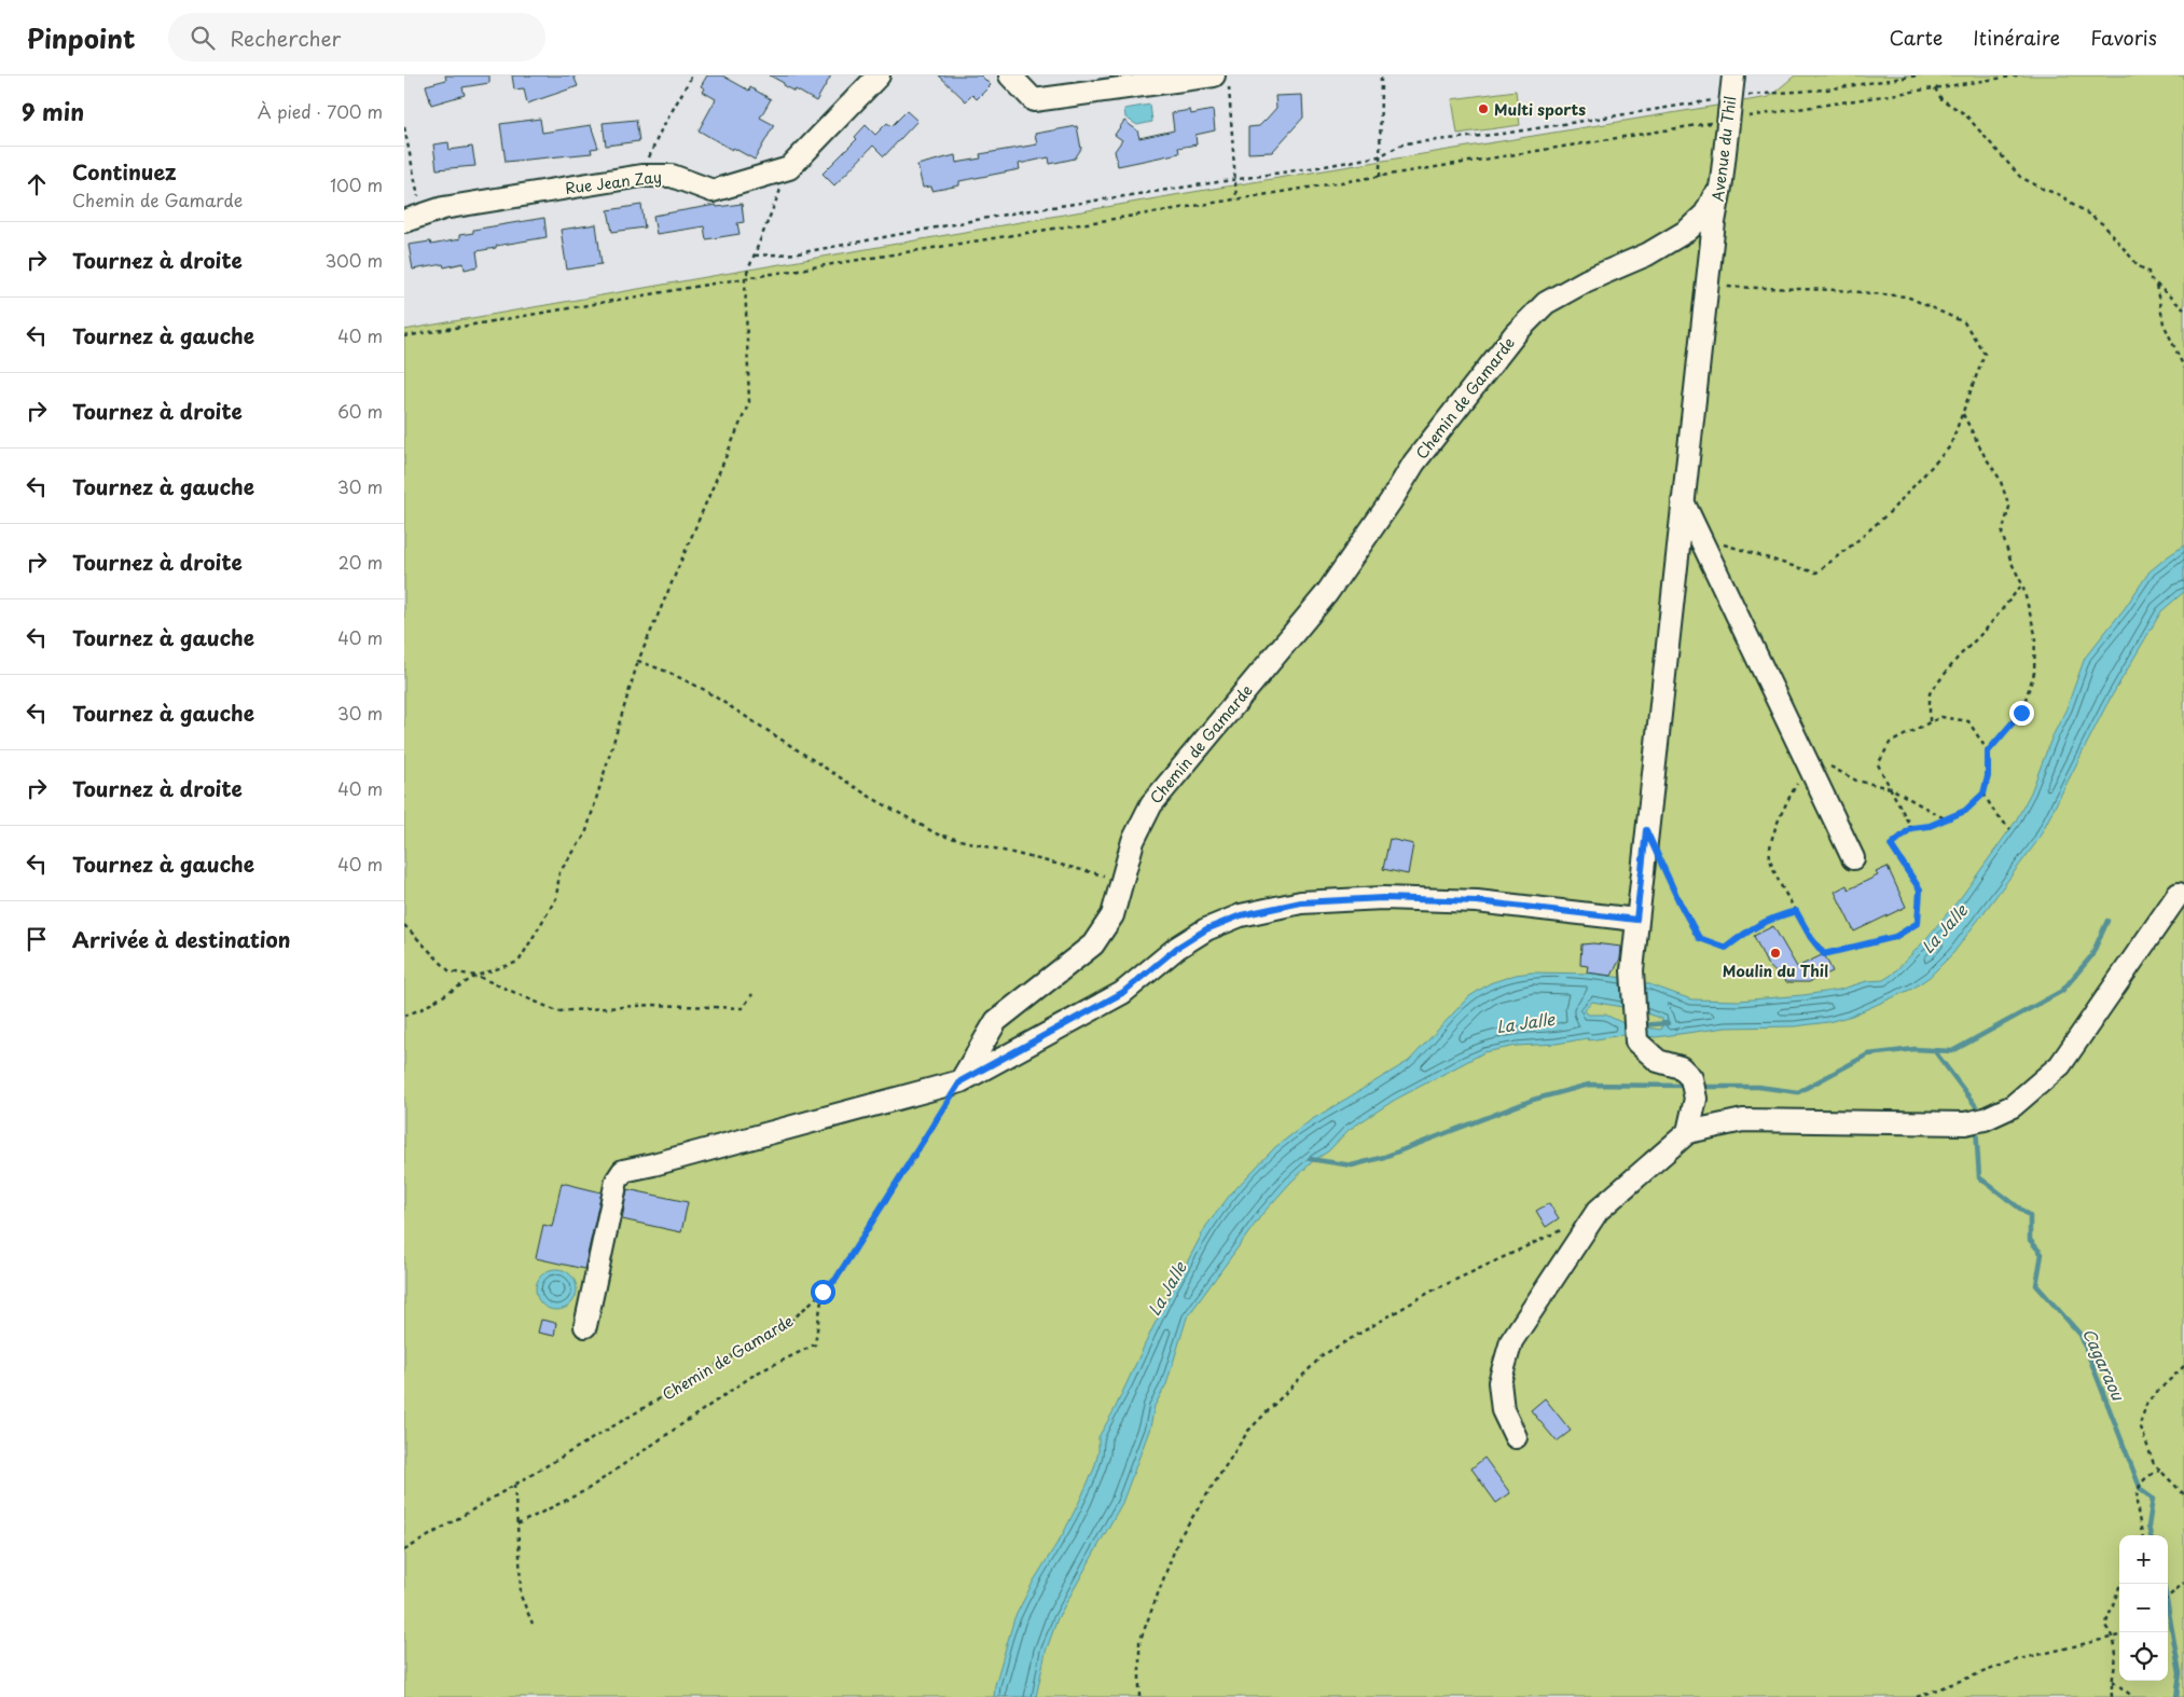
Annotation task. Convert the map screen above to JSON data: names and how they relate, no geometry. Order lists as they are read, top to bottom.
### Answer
{
  "streets": {
    "street": ["Avenue du Thil", "Rue Jean Zay", "Chemin de Gamarde"]
  },
  "crossings": [
    ["Avenue du Thil", "Chemin de Gamarde"]
  ],
  "water": ["La Jalle", "Cagaraou"],
  "places": ["Multi sports", "Moulin du Thil"],
  "page": {
    "header": "Pinpoint",
    "search": "Rechercher",
    "nav": ["Carte", "Itinéraire", "Favoris"],
    "heading": ["9 min", "À pied · 700 m"],
    "list": [
      ["Continuez", "Chemin de Gamarde", "100 m"],
      ["Tournez à droite", "300 m"],
      ["Tournez à gauche", "40 m"],
      ["Tournez à droite", "60 m"],
      ["Tournez à gauche", "30 m"],
      ["Tournez à droite", "20 m"],
      ["Tournez à gauche", "40 m"],
      ["Tournez à gauche", "30 m"],
      ["Tournez à droite", "40 m"],
      ["Tournez à gauche", "40 m"],
      "Arrivée à destination"
    ],
    "map_buttons": ["+", "−"]
  }
}
